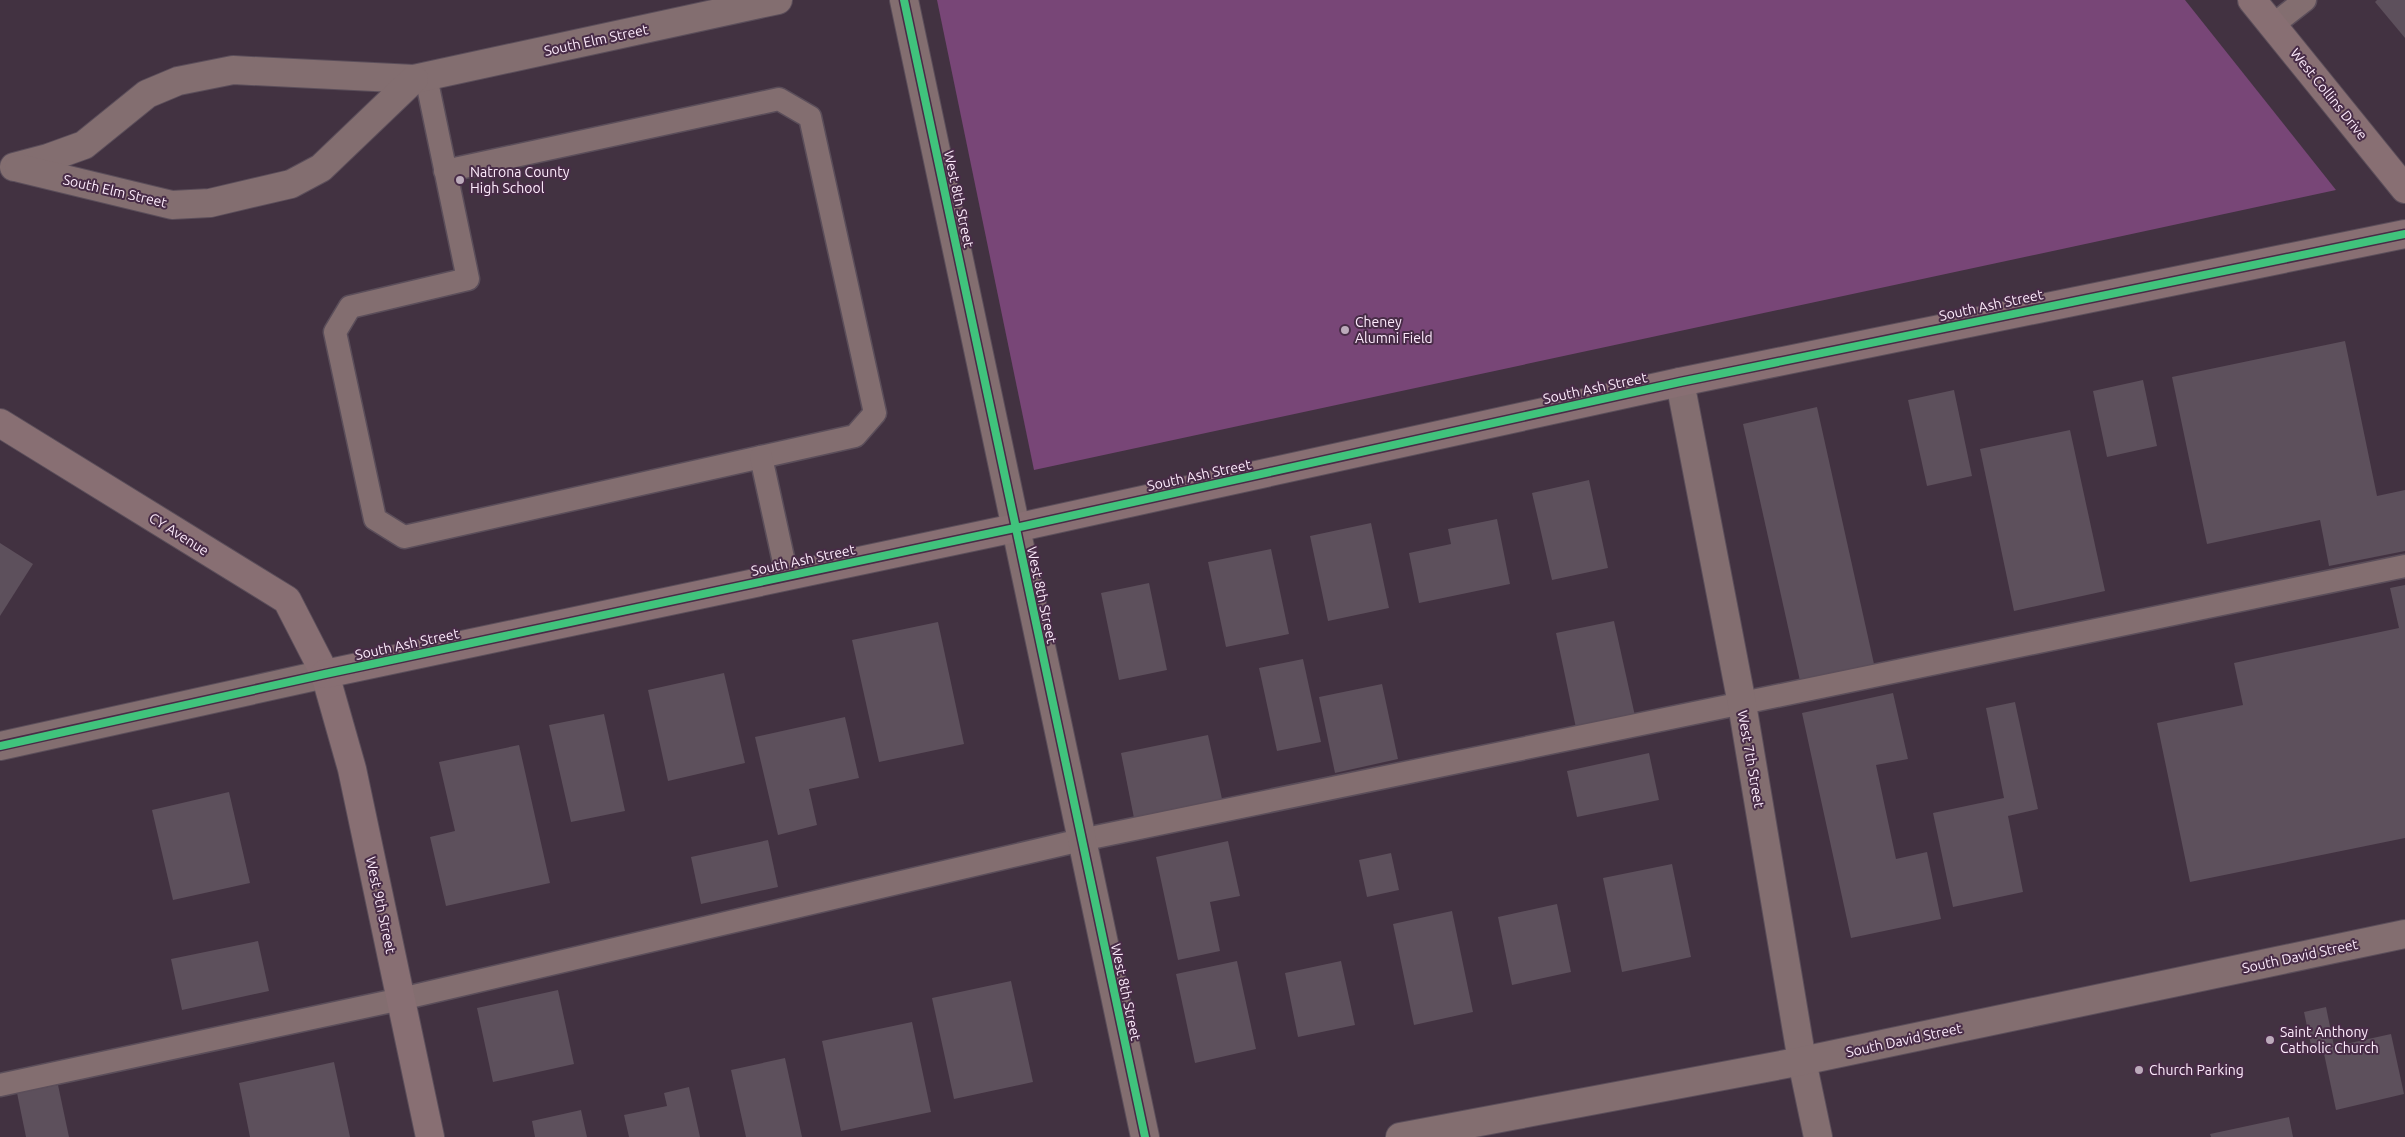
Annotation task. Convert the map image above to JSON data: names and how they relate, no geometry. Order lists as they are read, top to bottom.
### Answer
{
  "streets": {
    "street": [
      "South Elm Street",
      "West Collins Drive",
      "West 8th Street",
      "South Ash Street",
      "CY Avenue",
      "West 7th Street",
      "West 9th Street",
      "South David Street"
    ]
  },
  "crossings": [
    ["West 8th Street", "South Ash Street"],
    ["South Ash Street", "CY Avenue"],
    ["South Ash Street", "West 7th Street"],
    ["South Ash Street", "West 9th Street"],
    ["CY Avenue", "West 9th Street"],
    ["West 7th Street", "South David Street"]
  ],
  "places": [
    "Natrona County High School",
    "Cheney Alumni Field",
    "Saint Anthony Catholic Church",
    "Church Parking"
  ]
}
